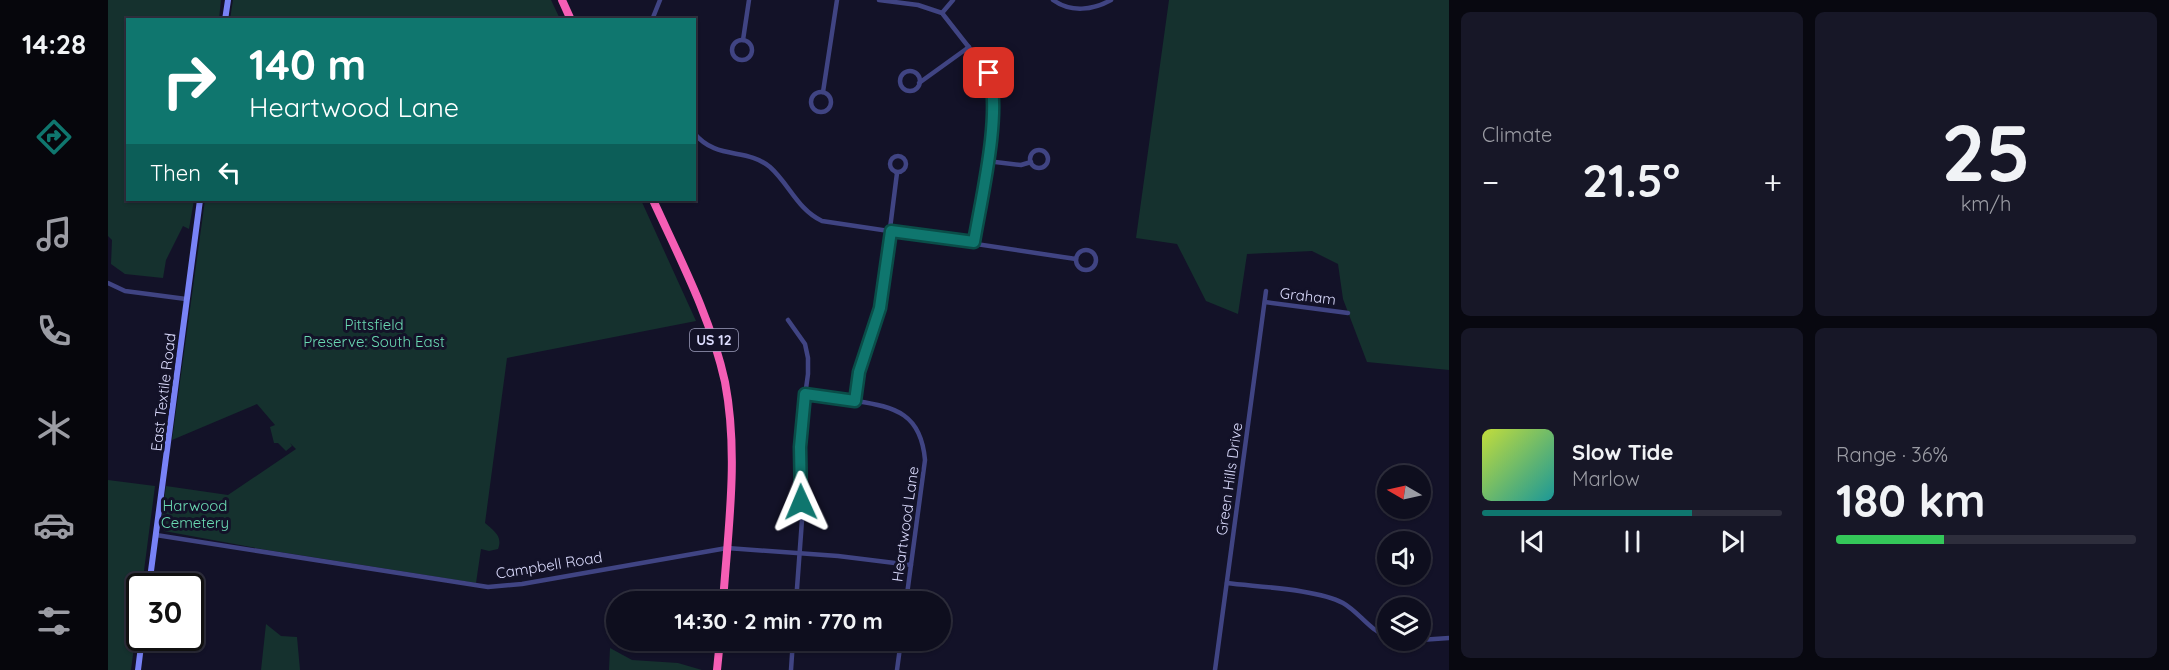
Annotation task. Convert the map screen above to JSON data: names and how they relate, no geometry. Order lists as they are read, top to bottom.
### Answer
{
  "streets": {
    "highway": ["US 12"],
    "main road": ["East Textile Road"],
    "street": [
      "Graham",
      "Green Hills Drive",
      "Heartwood Lane",
      "Campbell Road"
    ]
  },
  "crossings": [
    ["Graham", "Green Hills Drive"],
    ["US 12", "Campbell Road"],
    ["East Textile Road", "Campbell Road"],
    ["Heartwood Lane", "Campbell Road"]
  ],
  "parks": ["Pittsfield Preserve: South East", "Harwood Cemetery"],
  "north": "left",
  "page": {
    "tabs": "14:28",
    "tile": [
      "Climate",
      ["25", "km/h"],
      ["Range · 36%", "180 km"]
    ],
    "turn": ["140 m", "Heartwood Lane"],
    "then": "Then",
    "heat": ["−", "21.5°", "+"],
    "song": ["Slow Tide", "Marlow"],
    "limit": "30",
    "trip": "14:30 · 2 min · 770 m"
  }
}
